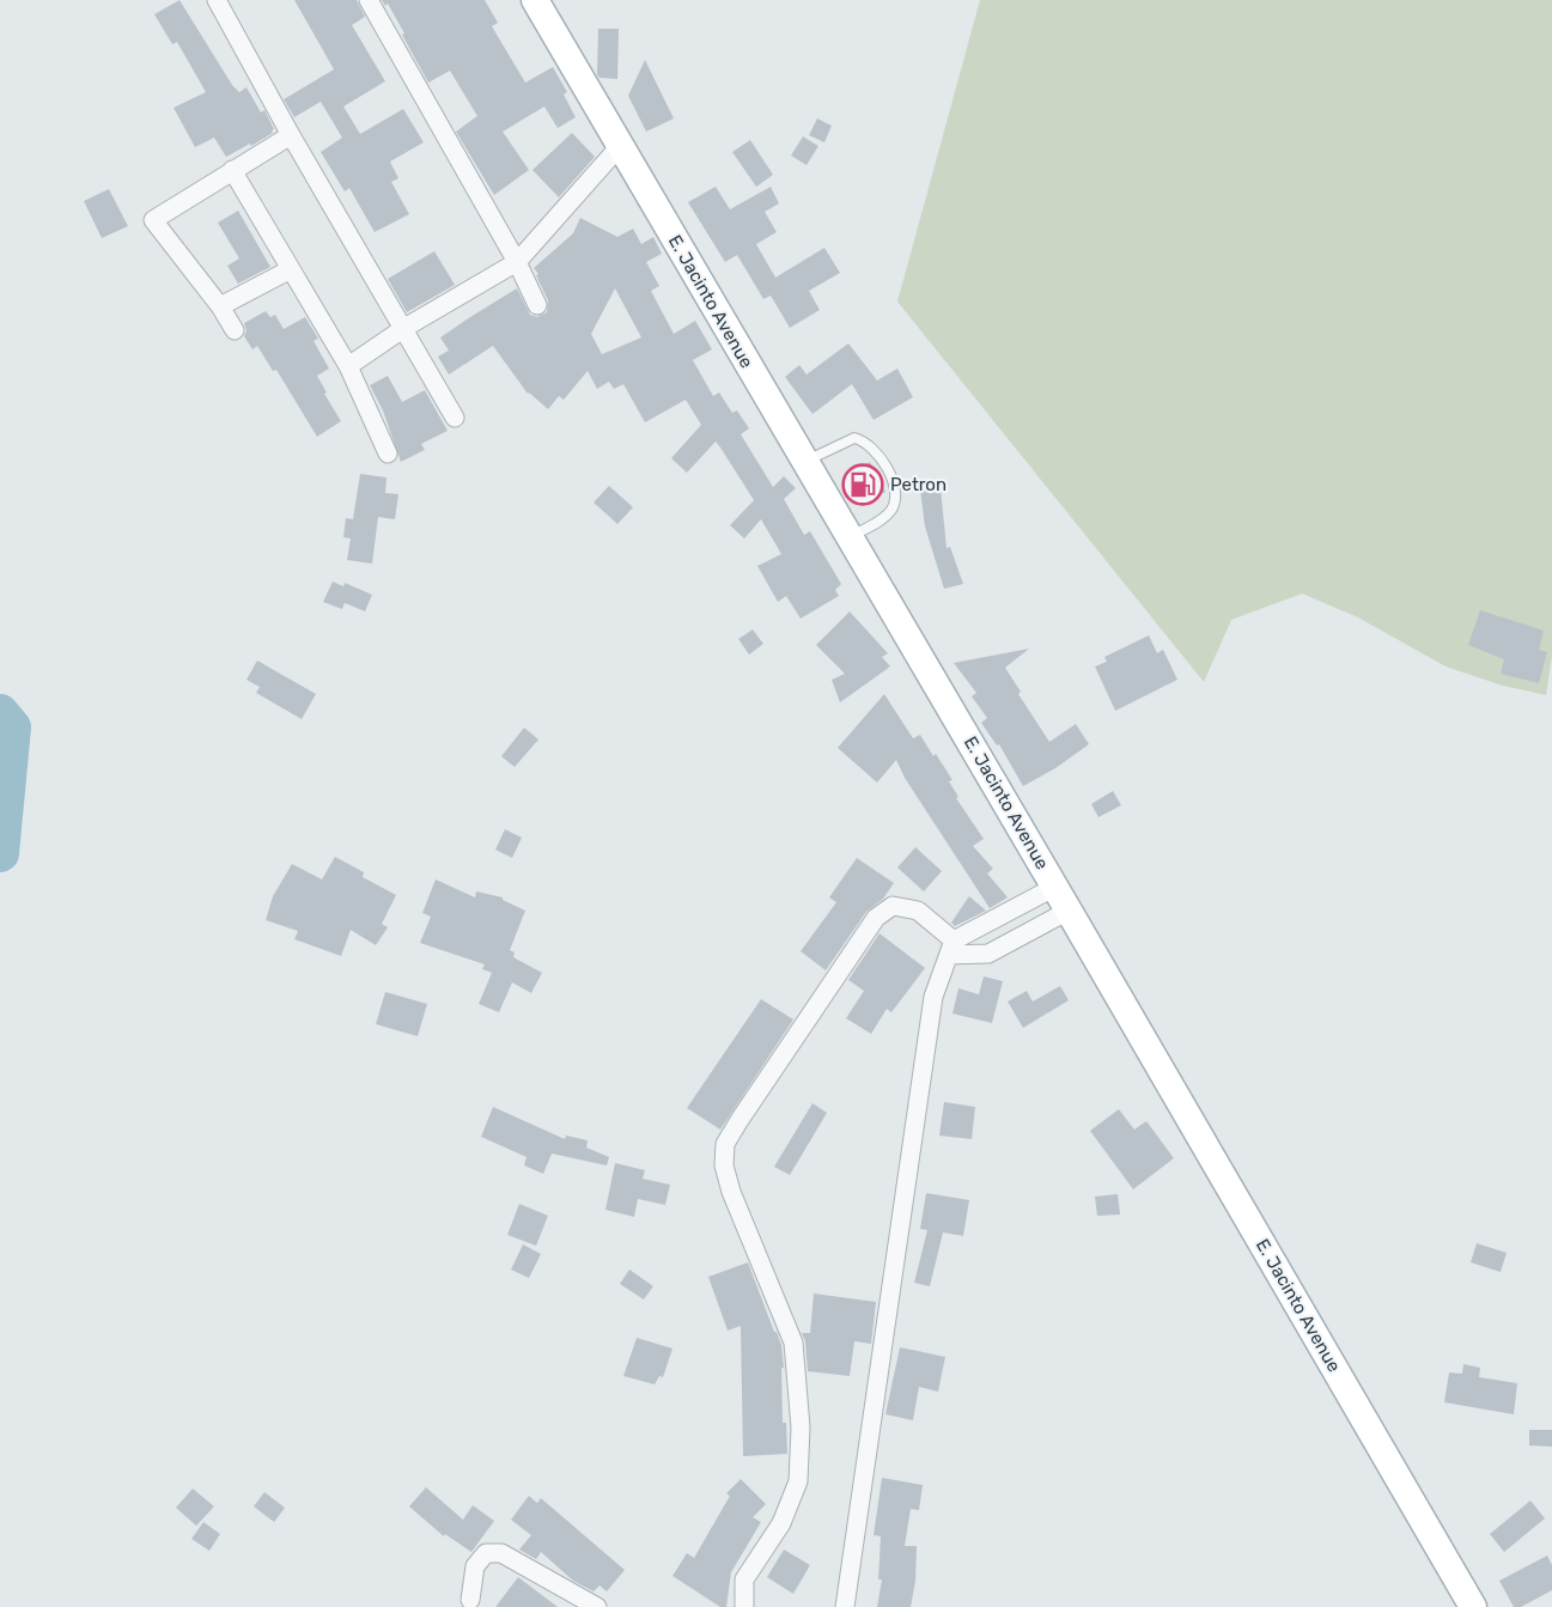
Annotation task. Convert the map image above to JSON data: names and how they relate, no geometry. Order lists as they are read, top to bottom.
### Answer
{
  "streets": {
    "main road": ["E. Jacinto Avenue"]
  },
  "places": {
    "fuel station": ["Petron"]
  }
}
